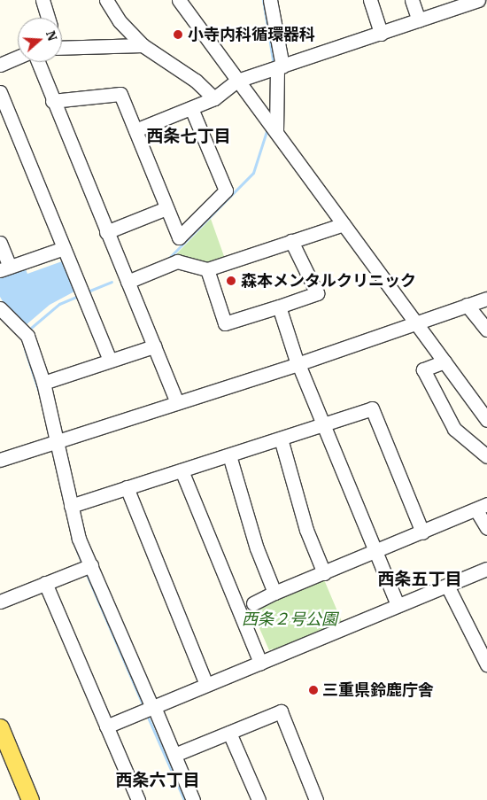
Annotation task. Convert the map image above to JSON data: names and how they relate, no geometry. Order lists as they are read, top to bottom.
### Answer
{
  "districts": ["西条七丁目", "西条五丁目", "西条六丁目"],
  "parks": ["西条２号公園"],
  "places": ["小寺内科循環器科", "森本メンタルクリニック", "三重県鈴鹿庁舎"],
  "north": "right"
}
